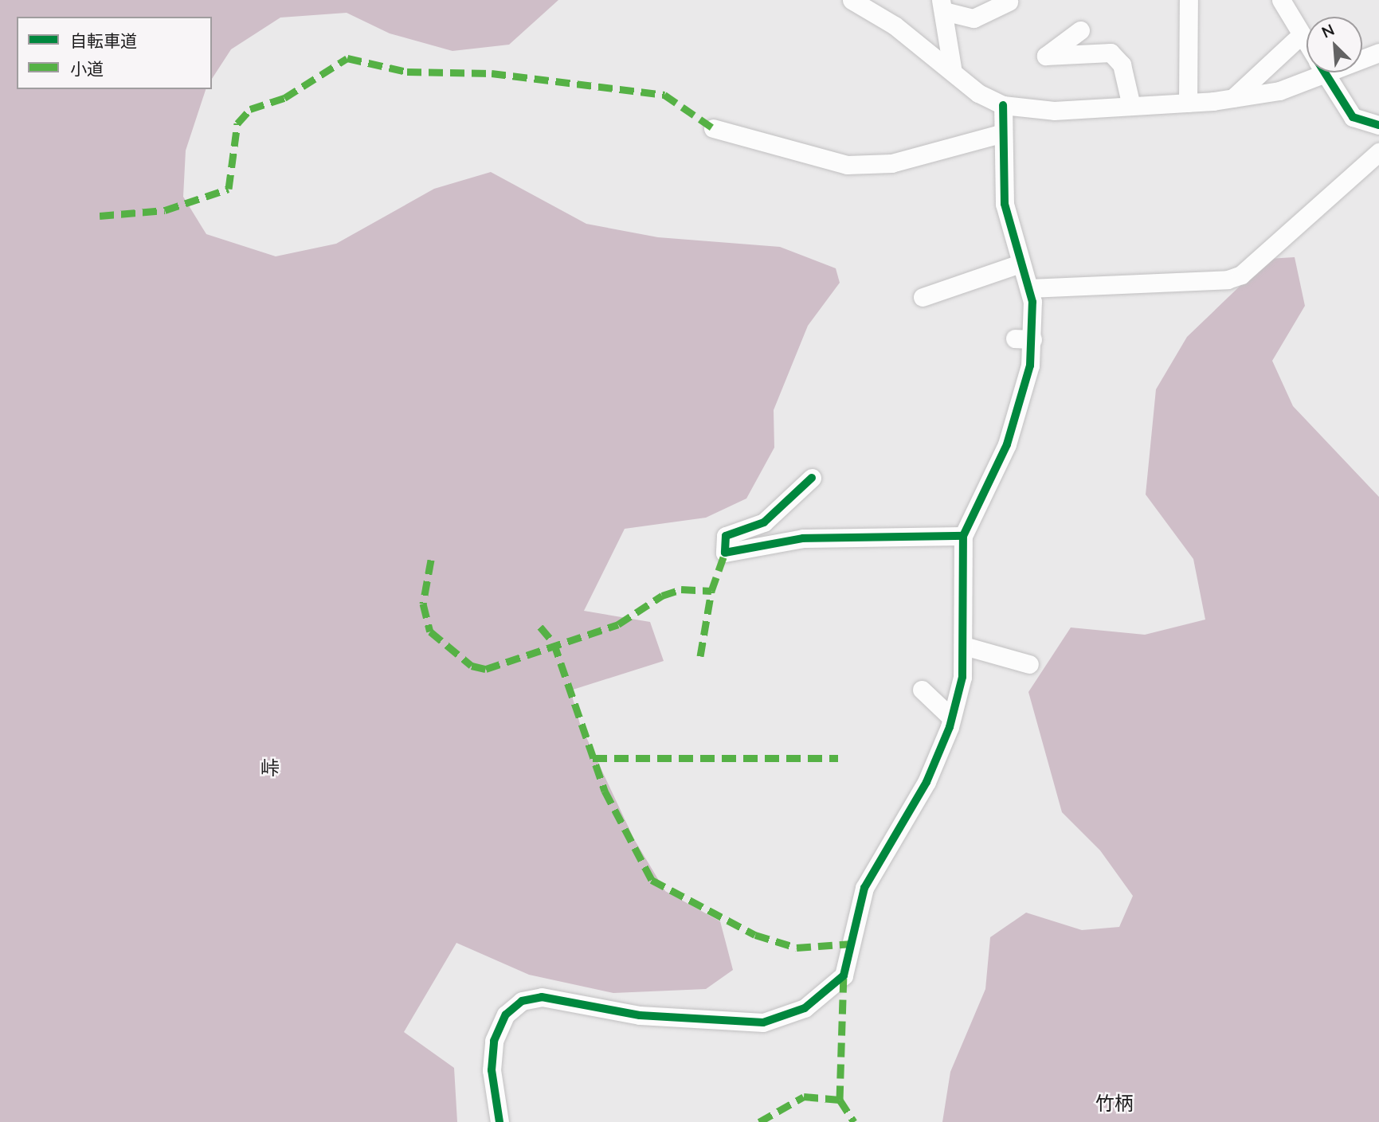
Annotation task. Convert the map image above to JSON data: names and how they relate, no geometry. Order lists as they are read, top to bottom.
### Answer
{
  "districts": ["峠", "竹柄"],
  "legend": ["自転車道", "小道"],
  "north": "top left"
}
